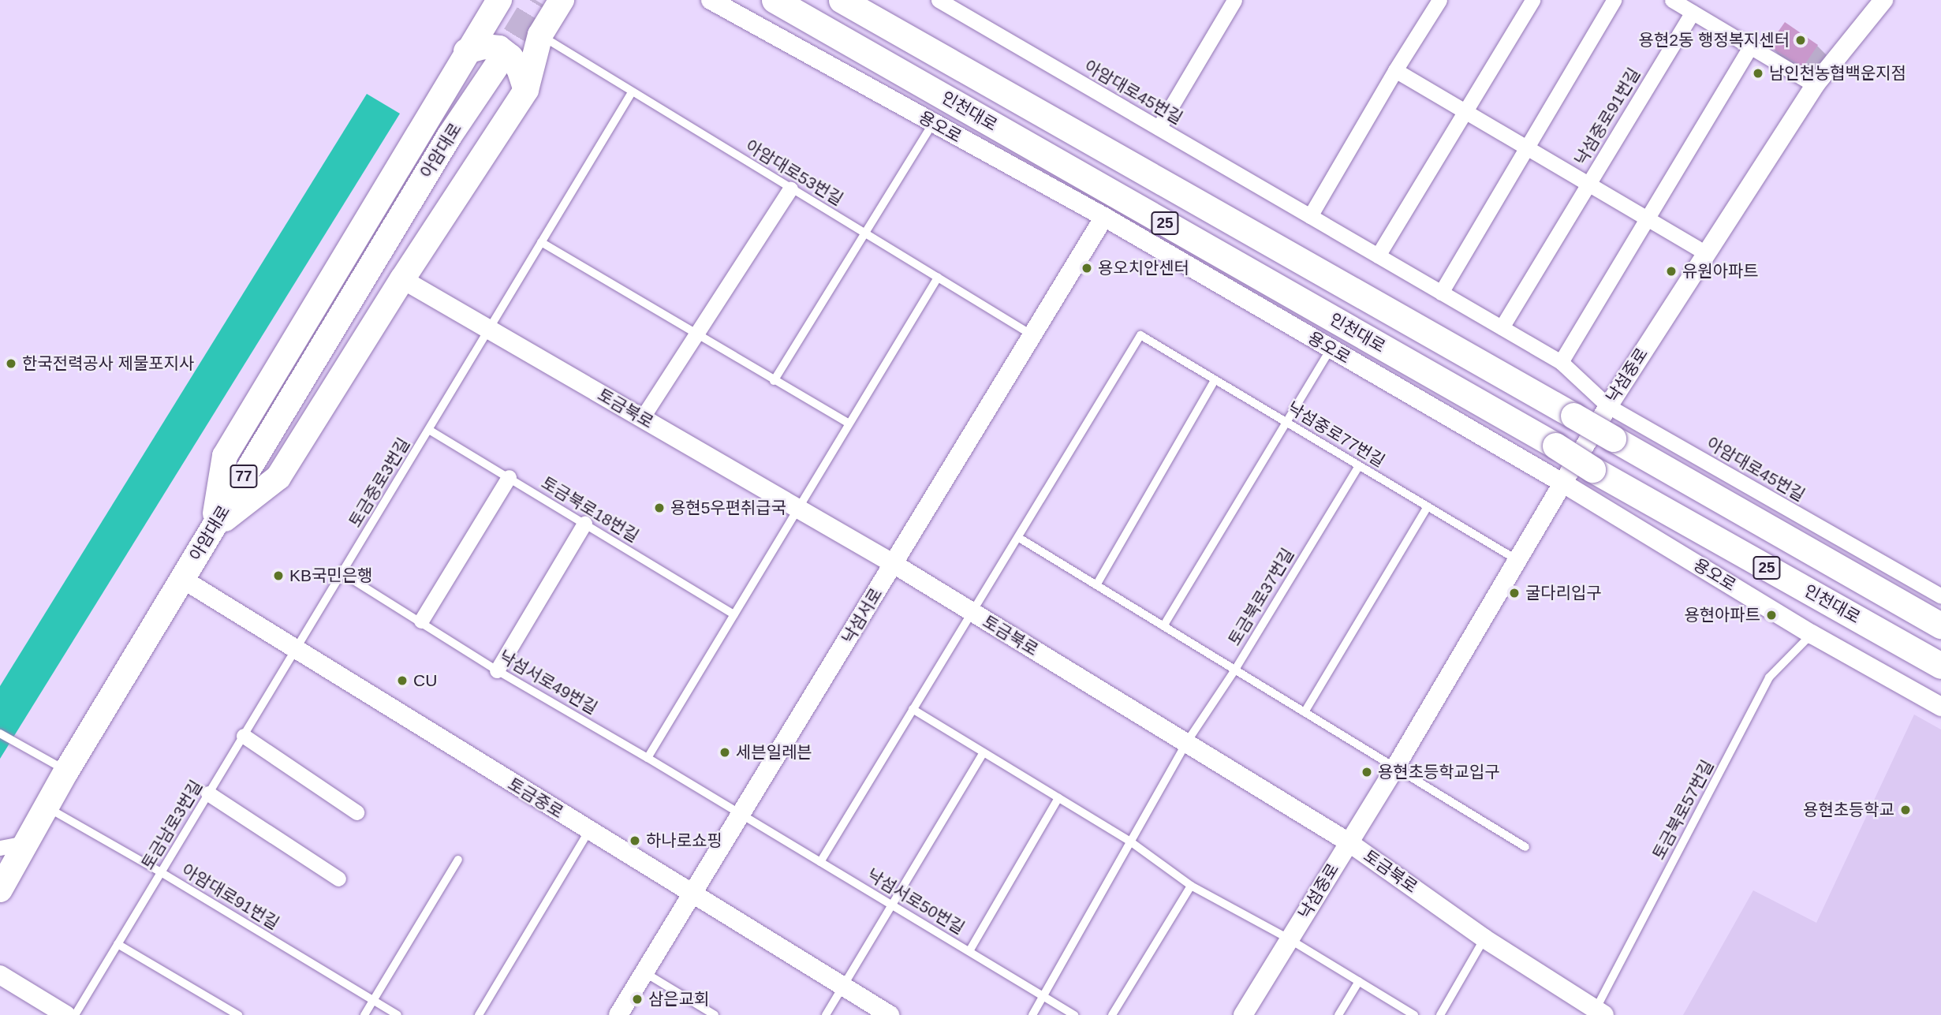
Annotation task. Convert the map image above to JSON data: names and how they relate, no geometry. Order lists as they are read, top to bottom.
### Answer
{
  "streets": {
    "highway": ["인천대로", "25"],
    "main road": ["아암대로", "77"],
    "street": [
      "아암대로45번길",
      "낙섬중로91번길",
      "용오로",
      "낙섬중로",
      "토금북로",
      "낙섬서로",
      "토금중로"
    ],
    "lane": [
      "아암대로53번길",
      "낙섬중로77번길",
      "토금중로3번길",
      "토금북로18번길",
      "토금북로37번길",
      "낙섬서로49번길",
      "토금북로57번길",
      "토금남로3번길",
      "아암대로91번길",
      "낙섬서로50번길"
    ]
  },
  "crossings": [
    ["아암대로45번길", "낙섬중로"],
    ["낙섬중로91번길", "낙섬중로"],
    ["용오로", "낙섬중로"],
    ["용오로", "낙섬서로"],
    ["용오로", "토금북로57번길"],
    ["아암대로", "토금중로"],
    ["아암대로", "아암대로91번길"],
    ["아암대로53번길", "토금중로3번길"],
    ["아암대로53번길", "낙섬서로"],
    ["낙섬중로", "토금북로"],
    ["낙섬중로", "낙섬중로77번길"],
    ["토금북로", "토금중로3번길"],
    ["토금북로", "토금북로37번길"],
    ["토금북로", "낙섬서로"],
    ["토금북로", "토금북로57번길"],
    ["낙섬중로77번길", "토금북로37번길"],
    ["토금중로3번길", "토금북로18번길"],
    ["토금중로3번길", "낙섬서로49번길"],
    ["토금중로3번길", "토금중로"],
    ["토금중로3번길", "토금남로3번길"],
    ["토금북로37번길", "낙섬서로50번길"],
    ["낙섬서로", "낙섬서로49번길"],
    ["낙섬서로", "토금중로"],
    ["낙섬서로", "낙섬서로50번길"],
    ["낙섬서로49번길", "낙섬서로50번길"],
    ["토금중로", "토금남로3번길"],
    ["토금남로3번길", "아암대로91번길"]
  ],
  "places": [
    "용현2동 행정복지센터",
    "남인천농협백운지점",
    "용오치안센터",
    "유원아파트",
    "한국전력공사 제물포지사",
    "용현5우편취급국",
    "KB국민은행",
    "굴다리입구",
    "용현아파트",
    "CU",
    "세븐일레븐",
    "용현초등학교입구",
    "용현초등학교",
    "하나로쇼핑",
    "삼은교회"
  ]
}
